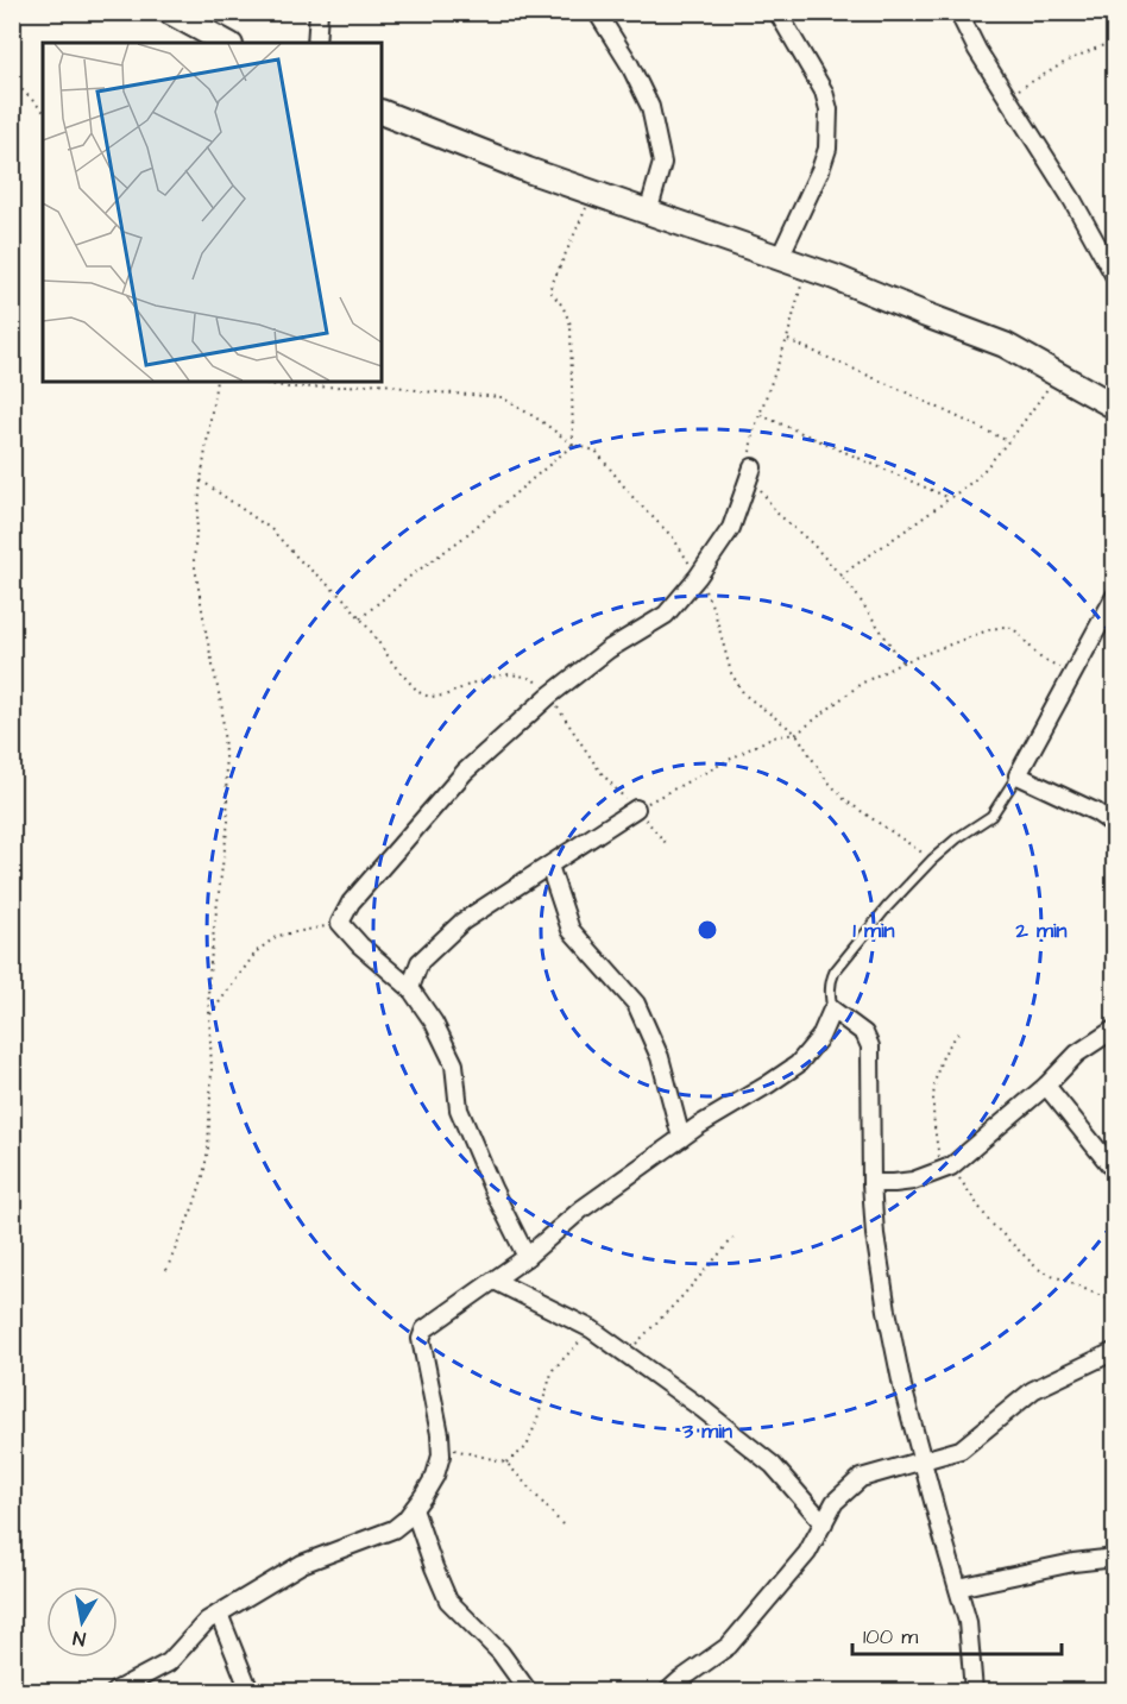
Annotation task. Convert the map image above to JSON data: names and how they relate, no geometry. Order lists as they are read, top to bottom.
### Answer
{
  "scale_bar": "100 m",
  "north": "bottom",
  "rings": ["1 min", "2 min", "3 min"]
}
